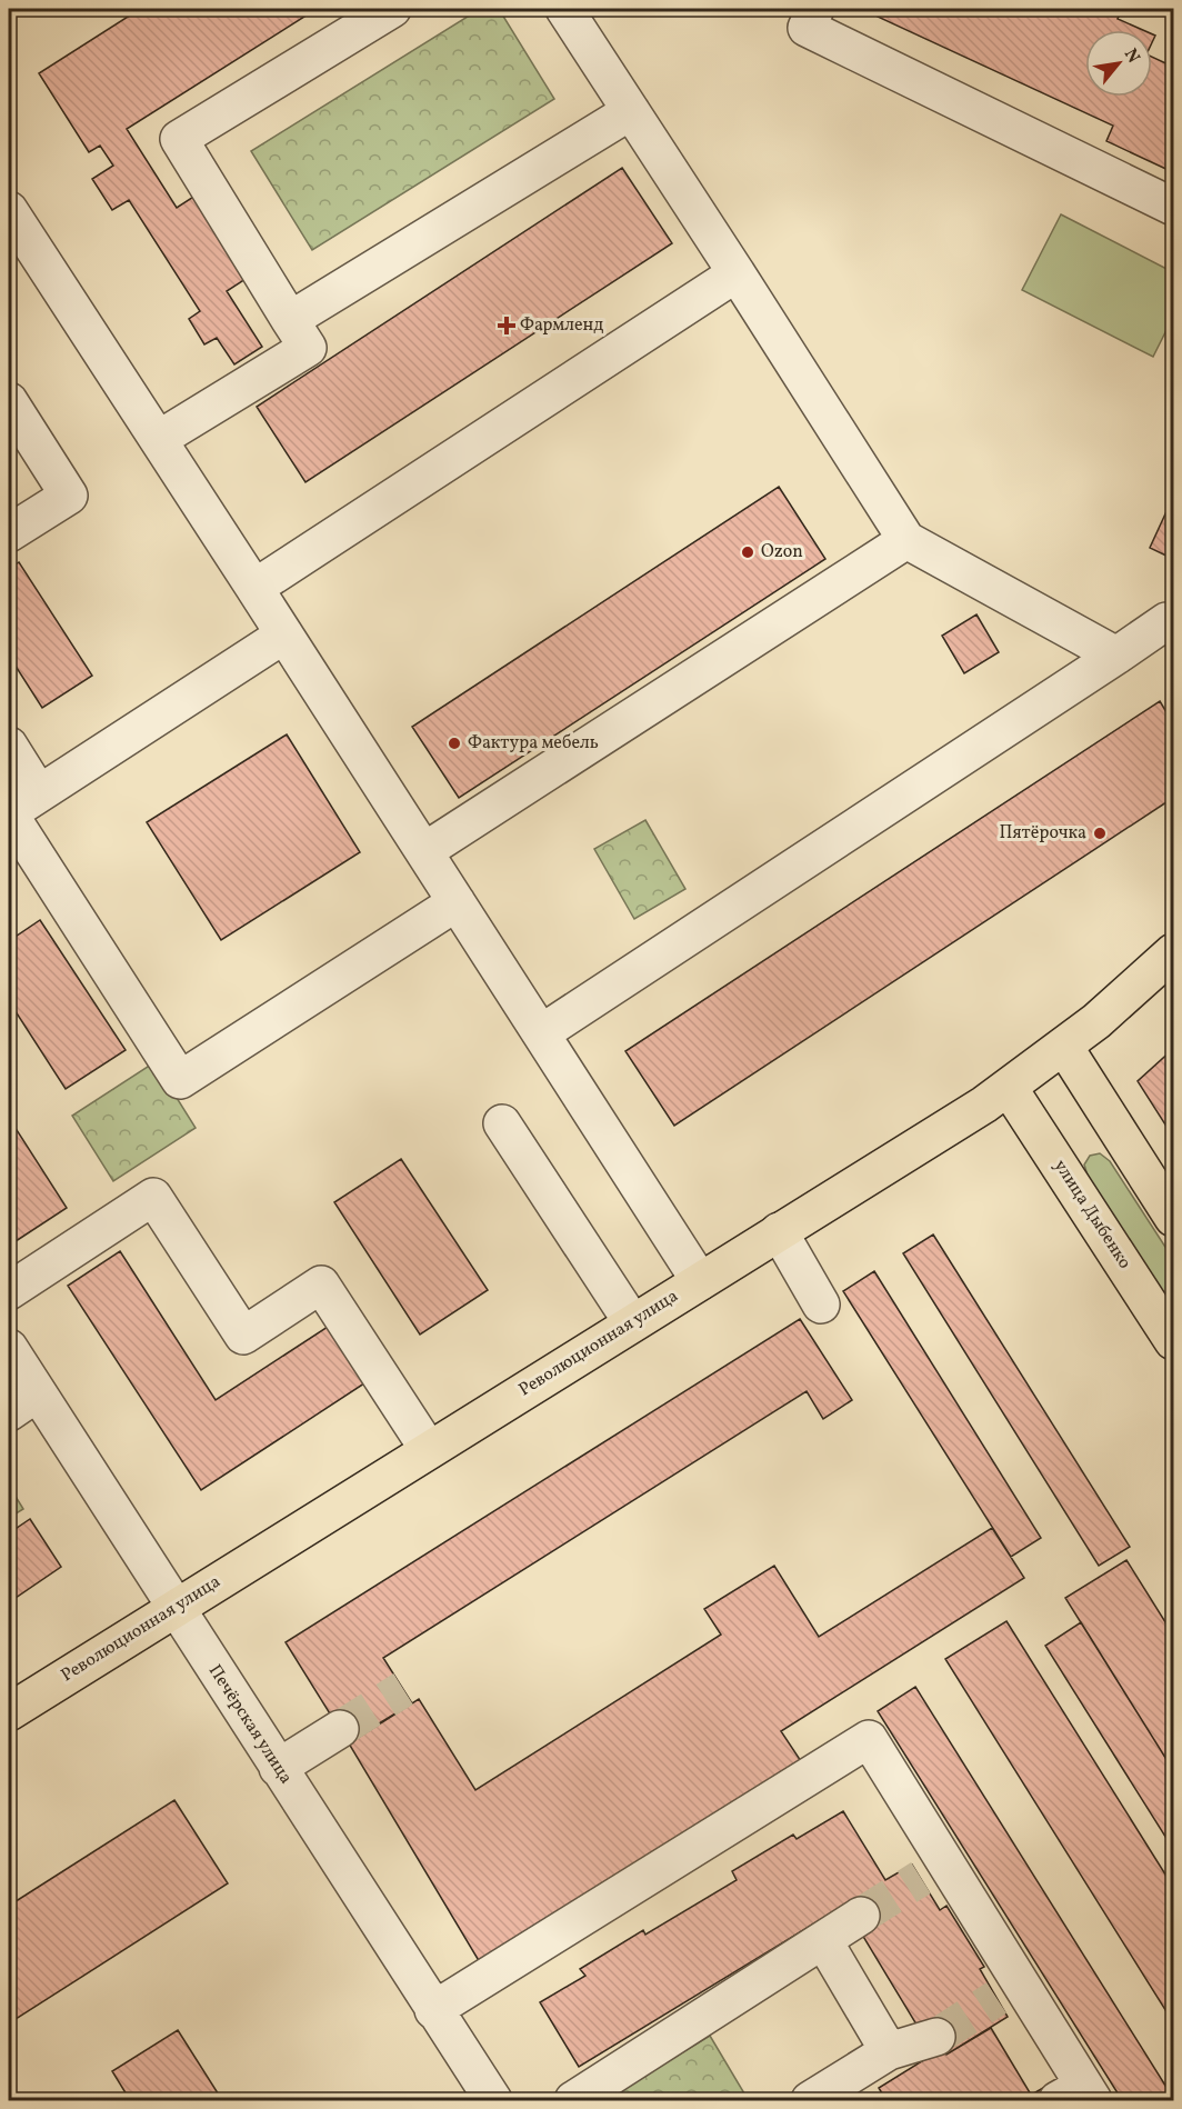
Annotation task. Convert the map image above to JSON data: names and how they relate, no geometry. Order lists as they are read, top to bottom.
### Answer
{
  "streets": {
    "main road": ["улица Дыбенко", "Революционная улица"],
    "street": ["Печёрская улица"]
  },
  "crossings": [
    ["улица Дыбенко", "Революционная улица"],
    ["Революционная улица", "Печёрская улица"]
  ],
  "places": {
    "health": ["Фармленд"],
    "other": ["Ozon", "Фактура мебель", "Пятёрочка"]
  },
  "north": "top right"
}
